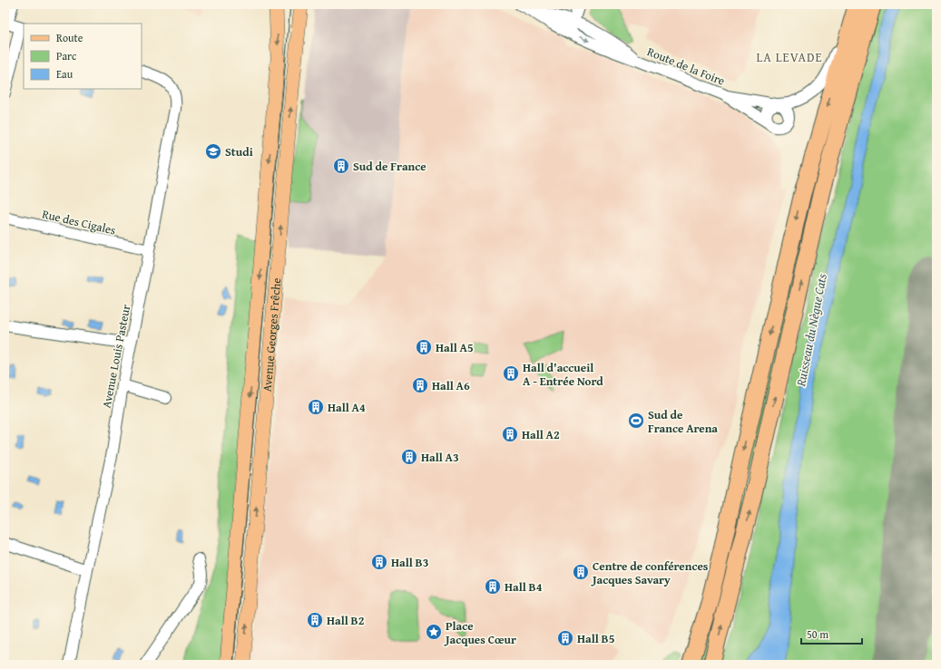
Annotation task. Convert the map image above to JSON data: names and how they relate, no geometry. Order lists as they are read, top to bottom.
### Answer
{
  "streets": {
    "main road": ["Avenue Georges Frêche"],
    "street": ["Route de la Foire", "Rue des Cigales", "Avenue Louis Pasteur"]
  },
  "crossings": [
    ["Rue des Cigales", "Avenue Louis Pasteur"]
  ],
  "districts": ["LA LEVADE"],
  "water": ["Ruisseau du Nègue Cats"],
  "places": {
    "school or university": ["Studi"],
    "building": [
      "Sud de France",
      "Hall A5",
      "Hall d'accueil A - Entrée Nord",
      "Hall A6",
      "Hall A4",
      "Hall A2",
      "Hall A3",
      "Hall B3",
      "Centre de conférences Jacques Savary",
      "Hall B4",
      "Hall B2",
      "Hall B5"
    ],
    "sports": ["Sud de France Arena"],
    "place": ["Place Jacques Cœur"]
  },
  "legend": ["Route", "Parc", "Eau"],
  "scale_bar": "50 m"
}
